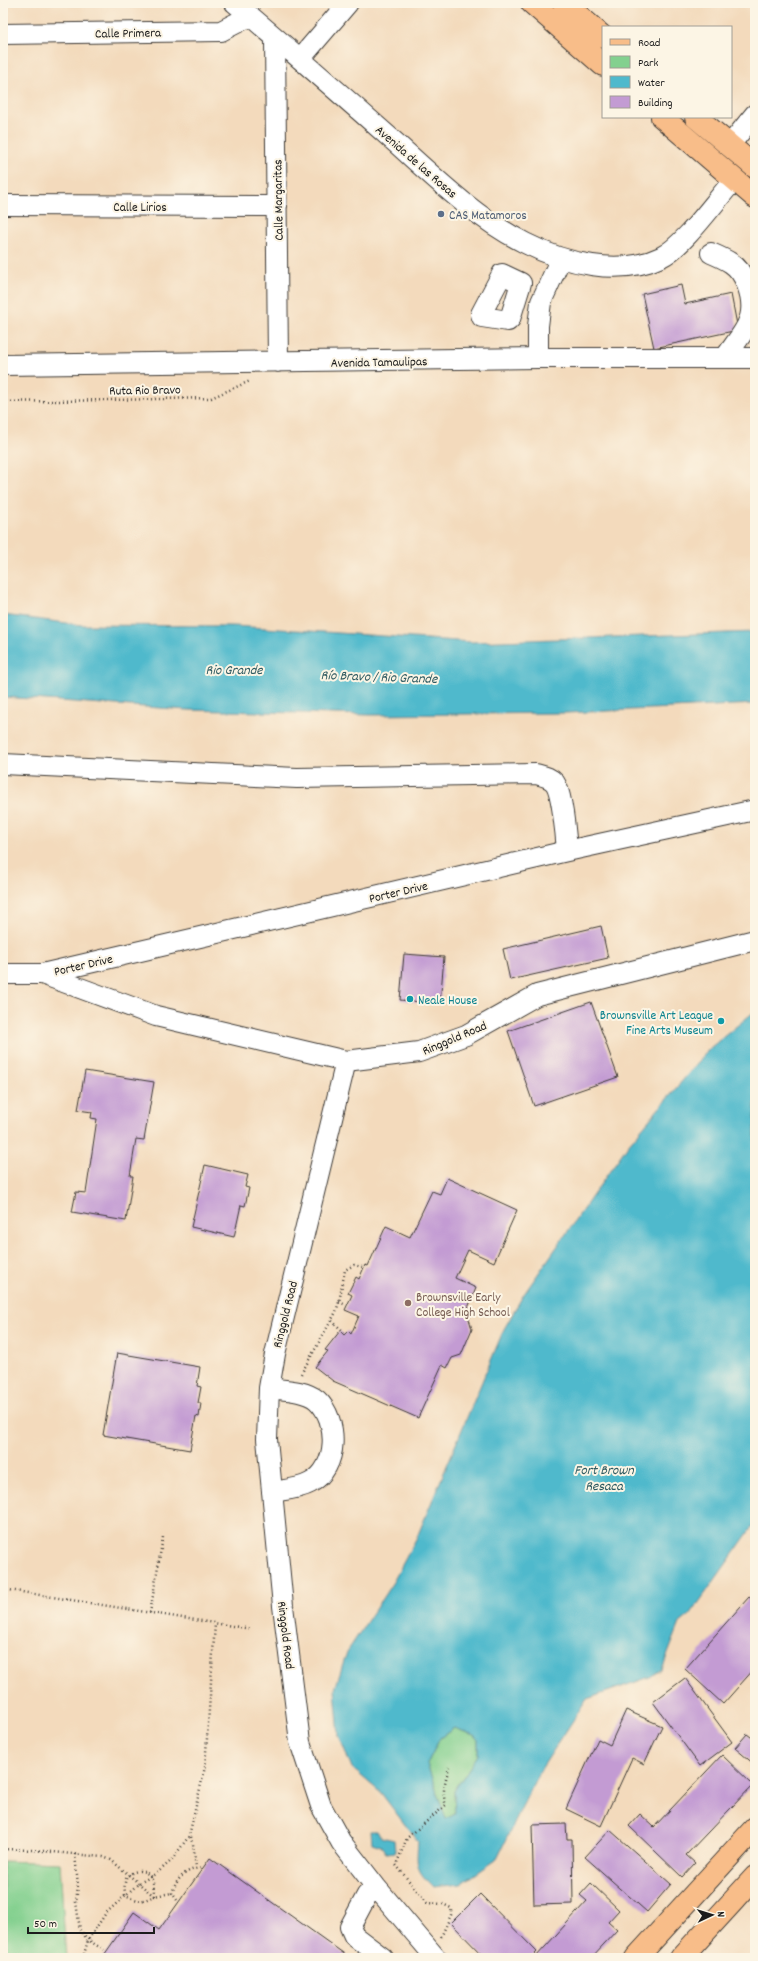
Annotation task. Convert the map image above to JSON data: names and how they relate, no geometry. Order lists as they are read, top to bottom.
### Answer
{
  "streets": {
    "street": [
      "Calle Primera",
      "Avenida de las Rosas",
      "Calle Margaritas",
      "Calle Lirios",
      "Avenida Tamaulipas",
      "Porter Drive",
      "Ringgold Road"
    ],
    "path": ["Ruta Rio Bravo"]
  },
  "crossings": [
    ["Calle Primera", "Avenida de las Rosas"],
    ["Avenida de las Rosas", "Calle Margaritas"],
    ["Calle Margaritas", "Calle Lirios"],
    ["Calle Margaritas", "Avenida Tamaulipas"]
  ],
  "water": ["Rio Grande", "Río Bravo / Rio Grande", "Fort Brown Resaca"],
  "places": [
    "CAS Matamoros",
    "Neale House",
    "Brownsville Art League Fine Arts Museum",
    "Brownsville Early College High School"
  ],
  "legend": [
    "Road",
    "Park",
    "Water",
    "Building"
  ],
  "scale_bar": "50 m",
  "north": "right"
}
